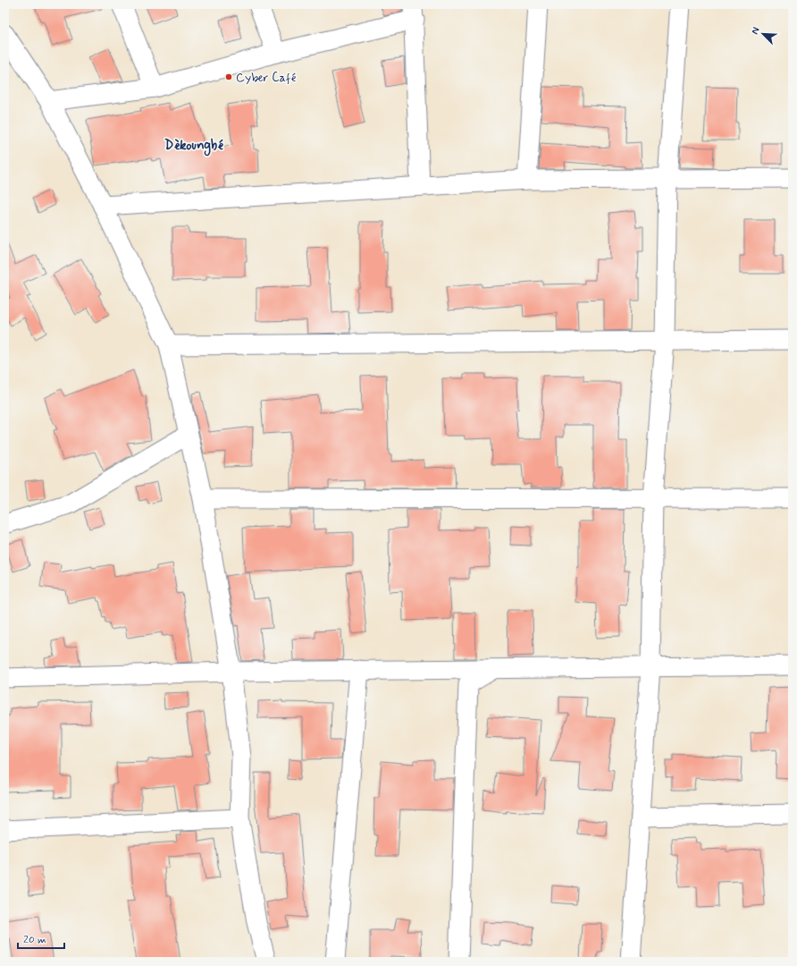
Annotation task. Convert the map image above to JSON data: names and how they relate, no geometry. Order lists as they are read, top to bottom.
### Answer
{
  "districts": ["Dèkoungbé"],
  "places": ["Cyber Café"],
  "scale_bar": "20 m",
  "north": "top left"
}
